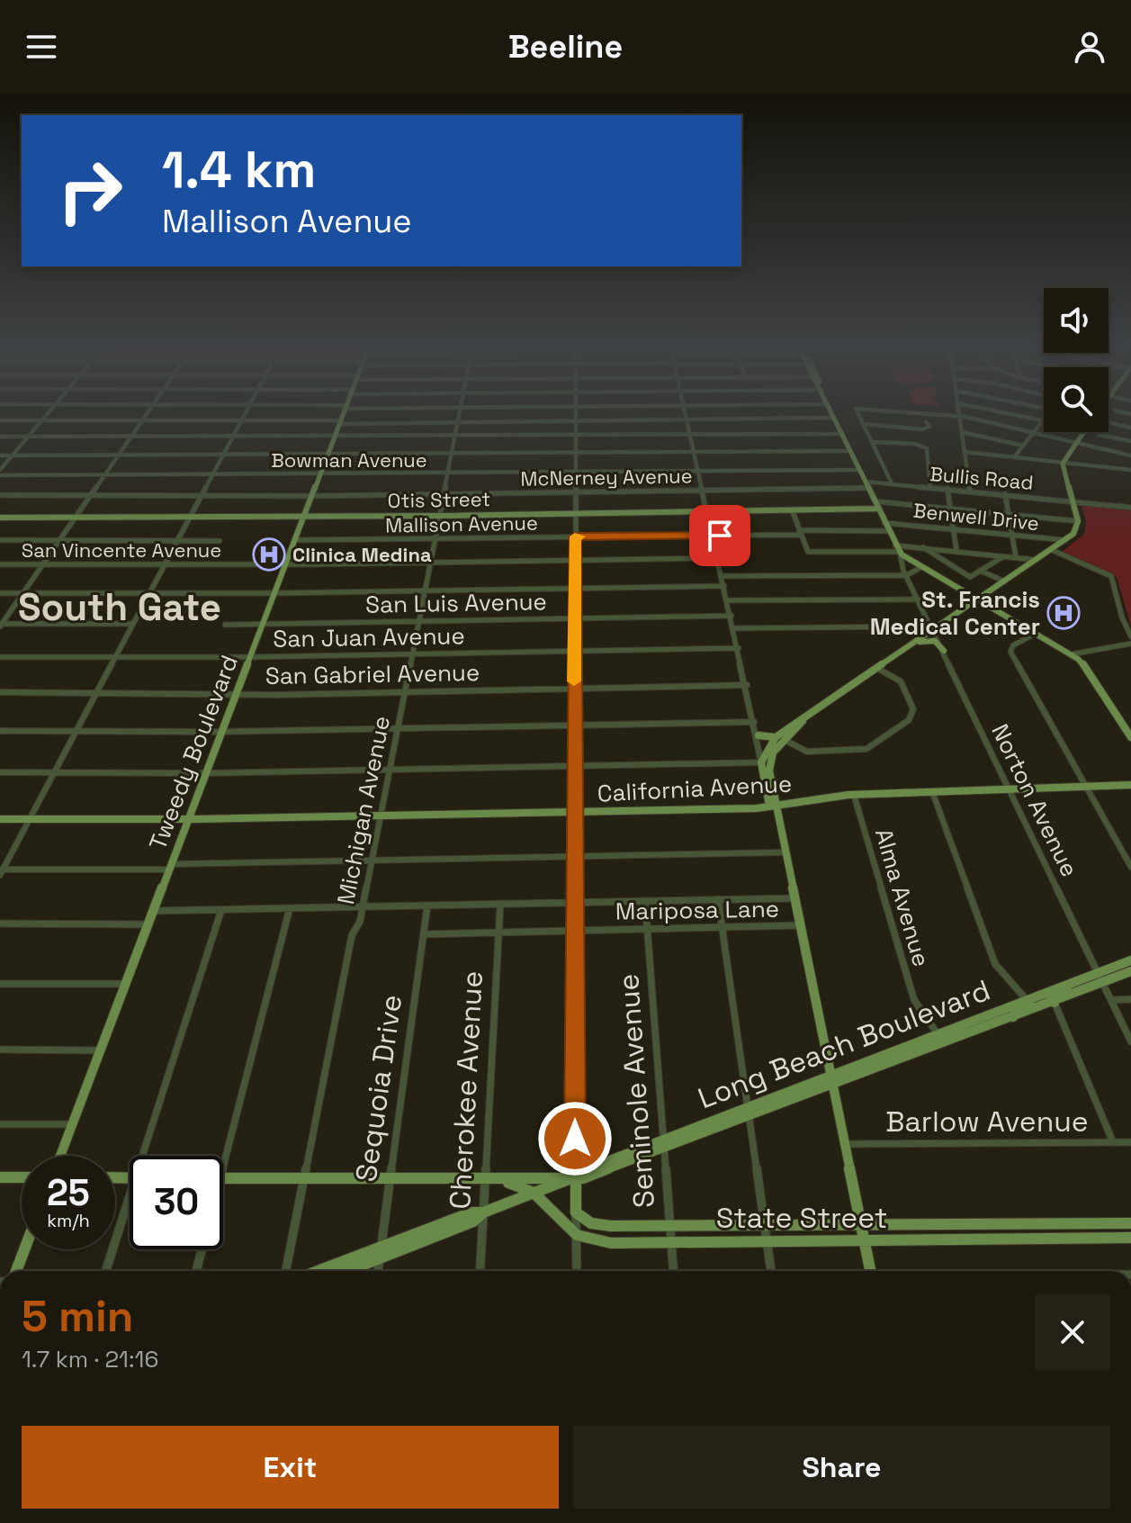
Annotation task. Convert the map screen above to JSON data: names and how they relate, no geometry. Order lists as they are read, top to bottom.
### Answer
{
  "streets": {
    "main road": [
      "Otis Street",
      "Tweedy Boulevard",
      "California Avenue",
      "Long Beach Boulevard",
      "State Street"
    ],
    "street": [
      "Bowman Avenue",
      "McNerney Avenue",
      "Bullis Road",
      "Benwell Drive",
      "Mallison Avenue",
      "San Vincente Avenue",
      "San Luis Avenue",
      "San Juan Avenue",
      "San Gabriel Avenue",
      "Norton Avenue",
      "Michigan Avenue",
      "Alma Avenue",
      "Mariposa Lane",
      "Sequoia Drive",
      "Cherokee Avenue",
      "Seminole Avenue",
      "Barlow Avenue"
    ]
  },
  "crossings": [
    ["Bowman Avenue", "Tweedy Boulevard"],
    ["Bowman Avenue", "Michigan Avenue"],
    ["McNerney Avenue", "Bullis Road"],
    ["McNerney Avenue", "Tweedy Boulevard"],
    ["McNerney Avenue", "Michigan Avenue"],
    ["Otis Street", "Tweedy Boulevard"],
    ["Otis Street", "Michigan Avenue"],
    ["Mallison Avenue", "Tweedy Boulevard"],
    ["Mallison Avenue", "Michigan Avenue"],
    ["San Vincente Avenue", "Tweedy Boulevard"],
    ["San Vincente Avenue", "Michigan Avenue"],
    ["San Luis Avenue", "Tweedy Boulevard"],
    ["San Luis Avenue", "Michigan Avenue"],
    ["San Juan Avenue", "Tweedy Boulevard"],
    ["San Juan Avenue", "Michigan Avenue"],
    ["San Gabriel Avenue", "Tweedy Boulevard"],
    ["San Gabriel Avenue", "Michigan Avenue"],
    ["Tweedy Boulevard", "California Avenue"],
    ["California Avenue", "Norton Avenue"],
    ["California Avenue", "Michigan Avenue"],
    ["California Avenue", "Alma Avenue"],
    ["Norton Avenue", "Long Beach Boulevard"],
    ["Alma Avenue", "Long Beach Boulevard"],
    ["Mariposa Lane", "Sequoia Drive"],
    ["Mariposa Lane", "Cherokee Avenue"],
    ["Mariposa Lane", "Seminole Avenue"],
    ["Long Beach Boulevard", "Sequoia Drive"],
    ["Long Beach Boulevard", "Cherokee Avenue"],
    ["Long Beach Boulevard", "Seminole Avenue"],
    ["Seminole Avenue", "State Street"]
  ],
  "districts": ["South Gate"],
  "places": {
    "hospital": ["Clinica Medina", "St. Francis Medical Center"]
  },
  "page": {
    "header": "Beeline",
    "turn": ["1.4 km", "Mallison Avenue"],
    "speed": "25 km/h",
    "limit": "30",
    "heading": ["5 min", "1.7 km · 21:16"],
    "buttons": ["Exit", "Share"]
  }
}
